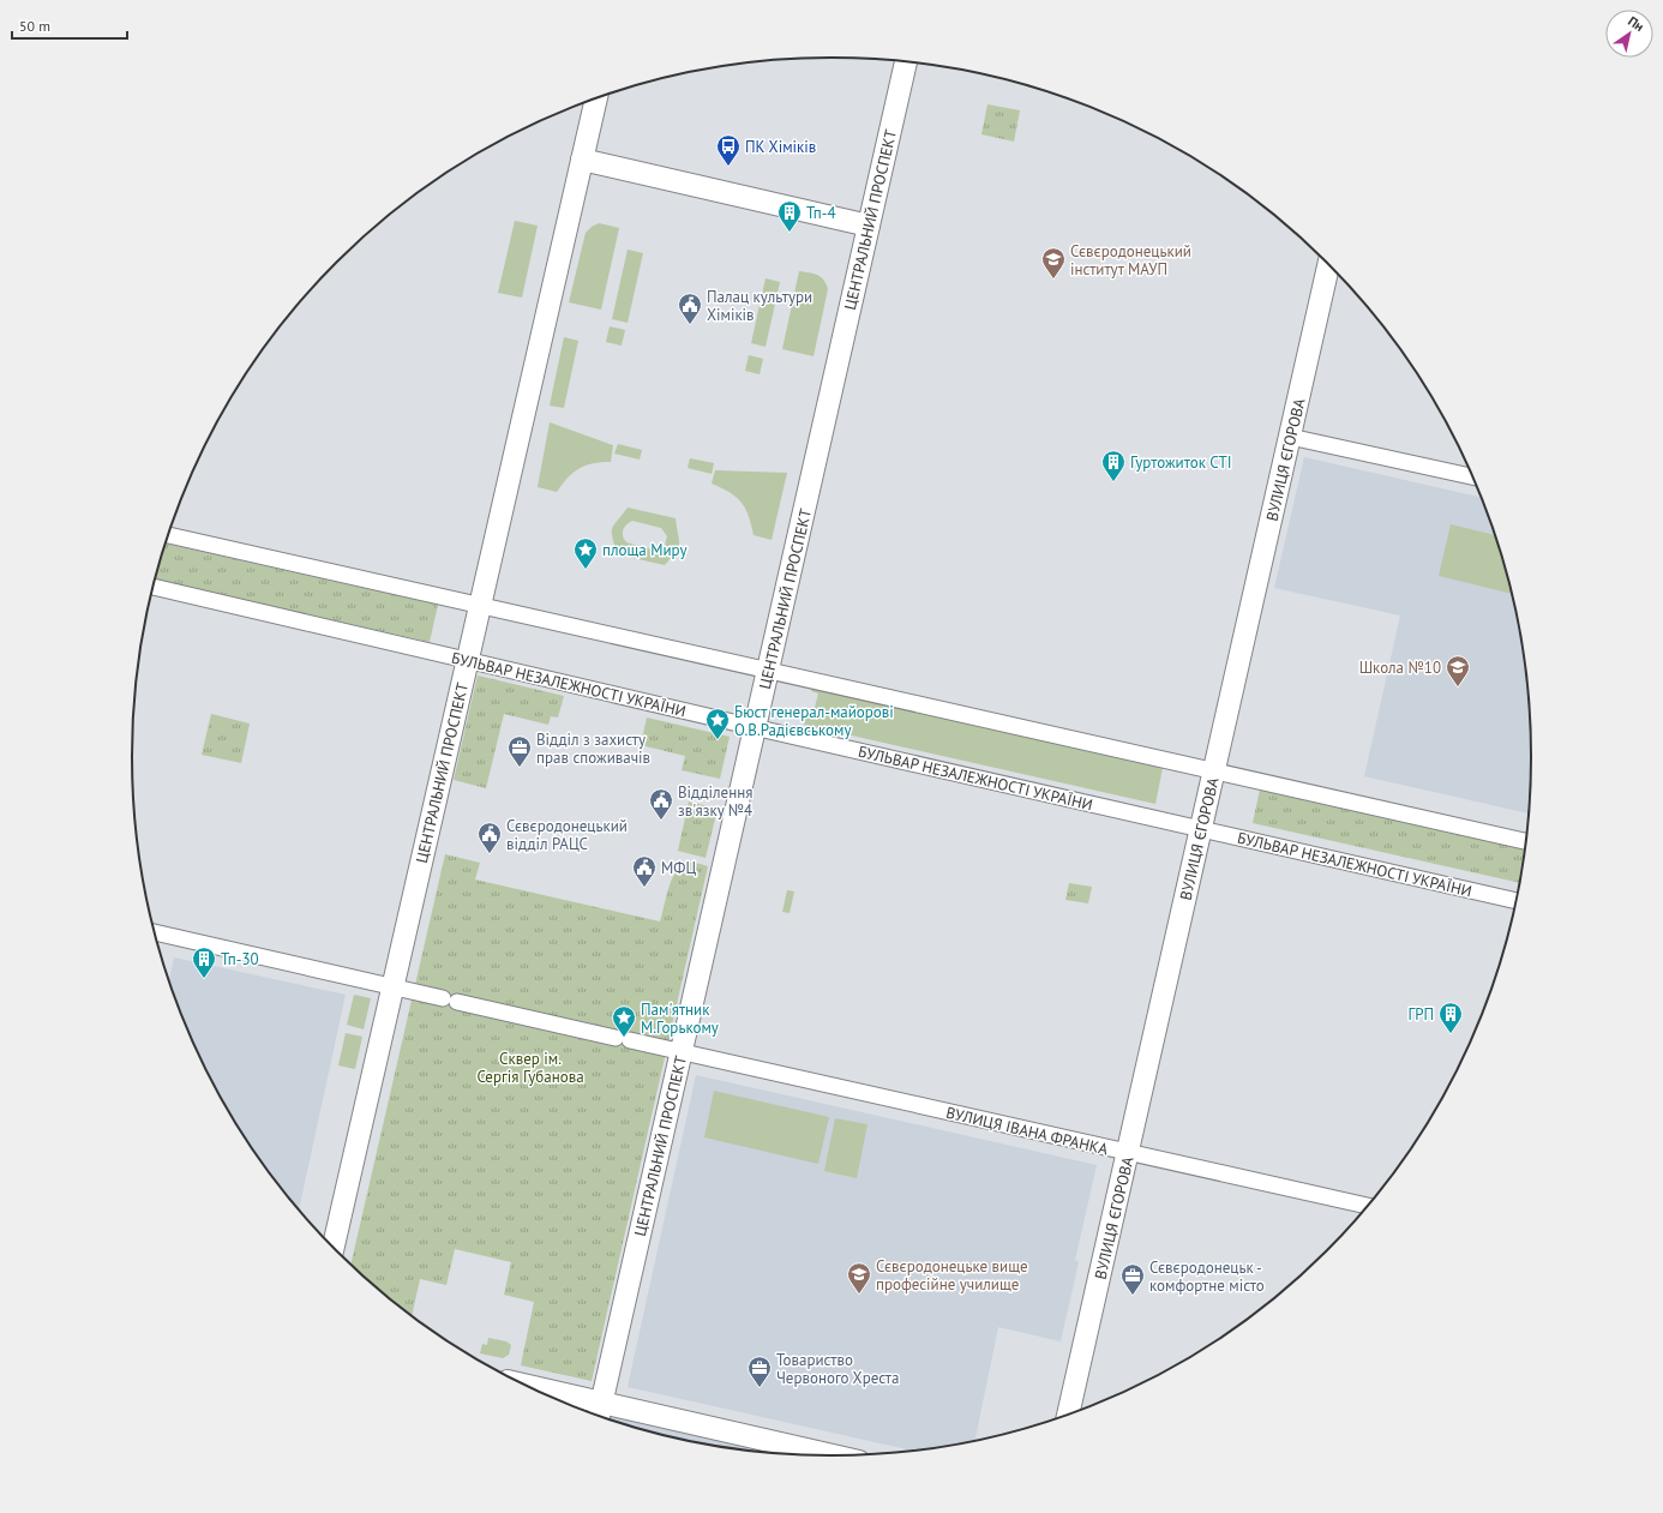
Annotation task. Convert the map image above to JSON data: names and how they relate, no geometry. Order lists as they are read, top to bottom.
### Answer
{
  "streets": {
    "street": [
      "ЦЕНТРАЛЬНИЙ ПРОСПЕКТ",
      "ВУЛИЦЯ ЄГОРОВА",
      "БУЛЬВАР НЕЗАЛЕЖНОСТІ УКРАЇНИ",
      "ВУЛИЦЯ ІВАНА ФРАНКА"
    ]
  },
  "crossings": [
    ["ЦЕНТРАЛЬНИЙ ПРОСПЕКТ", "БУЛЬВАР НЕЗАЛЕЖНОСТІ УКРАЇНИ"],
    ["ЦЕНТРАЛЬНИЙ ПРОСПЕКТ", "ВУЛИЦЯ ІВАНА ФРАНКА"],
    ["ВУЛИЦЯ ЄГОРОВА", "БУЛЬВАР НЕЗАЛЕЖНОСТІ УКРАЇНИ"],
    ["ВУЛИЦЯ ЄГОРОВА", "ВУЛИЦЯ ІВАНА ФРАНКА"]
  ],
  "parks": ["Сквер ім. Сергія Губанова"],
  "places": {
    "bus stop": ["ПК Хіміків"],
    "building": [
      "Тп-4",
      "Гуртожиток СТІ",
      "Тп-30",
      "ГРП"
    ],
    "school or university": ["Сєвєродонецький інститут МАУП", "Школа №10", "Сєвєродонецьке вище професійне училище"],
    "public building": [
      "Палац культури Хіміків",
      "Відділення зв'язку №4",
      "Сєвєродонецький відділ РАЦС",
      "МФЦ"
    ],
    "place": ["площа Миру", "Бюст генерал-майорові О.В.Радієвському", "Пам'ятник М.Горькому"],
    "office": ["Відділ з захисту прав споживачів", "Сєвєродонецьк - комфортне місто", "Товариство Червоного Хреста"]
  },
  "scale_bar": "50 m",
  "north": "top right"
}
